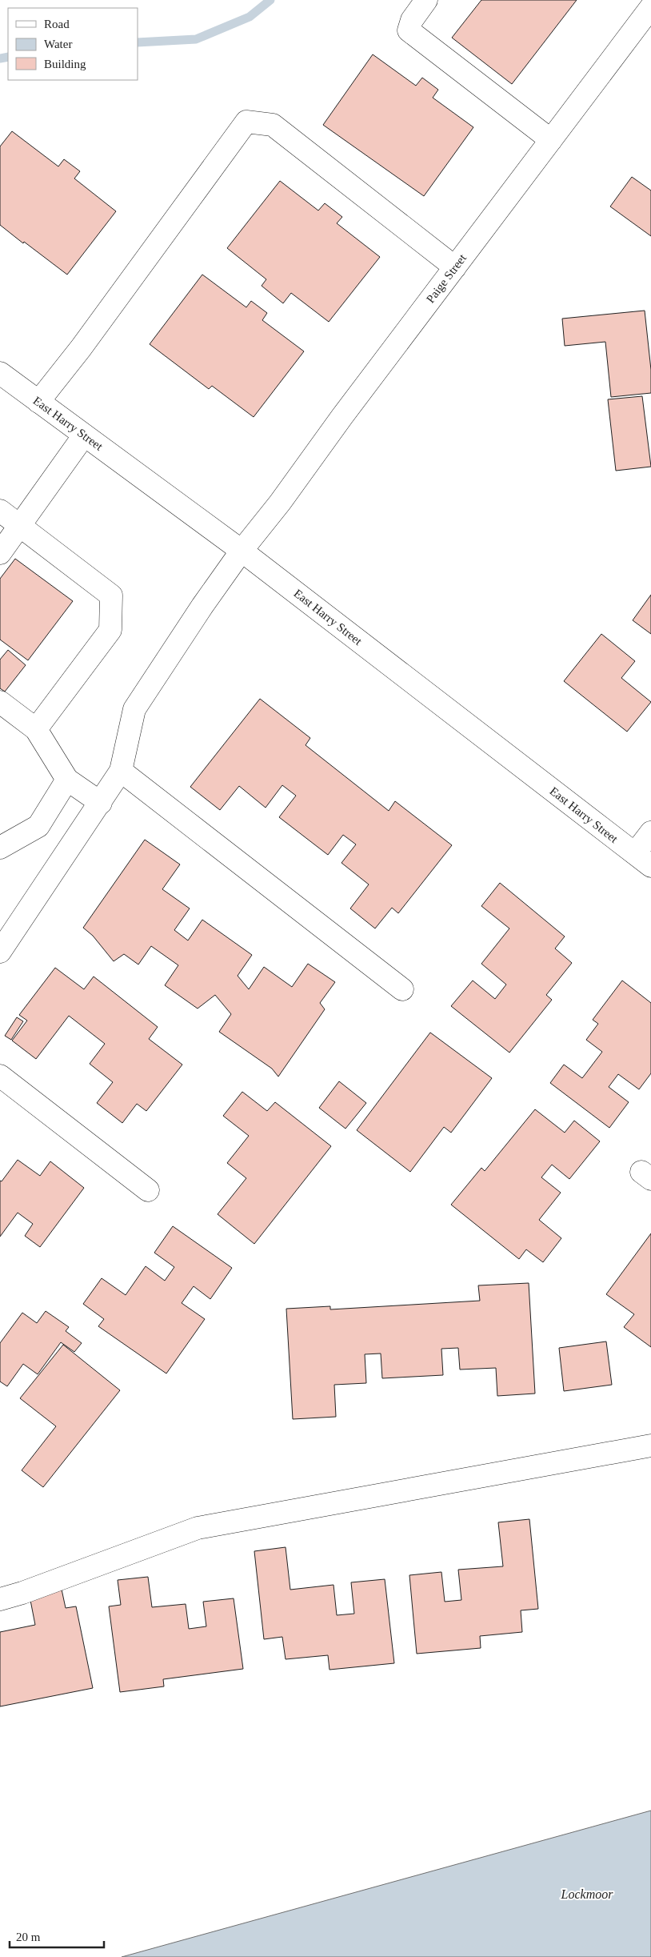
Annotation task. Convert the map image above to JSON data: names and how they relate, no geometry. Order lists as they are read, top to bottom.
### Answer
{
  "streets": {
    "main road": ["Paige Street", "East Harry Street"]
  },
  "crossings": [
    ["Paige Street", "East Harry Street"]
  ],
  "water": ["Lockmoor"],
  "legend": ["Road", "Water", "Building"],
  "scale_bar": "20 m"
}
